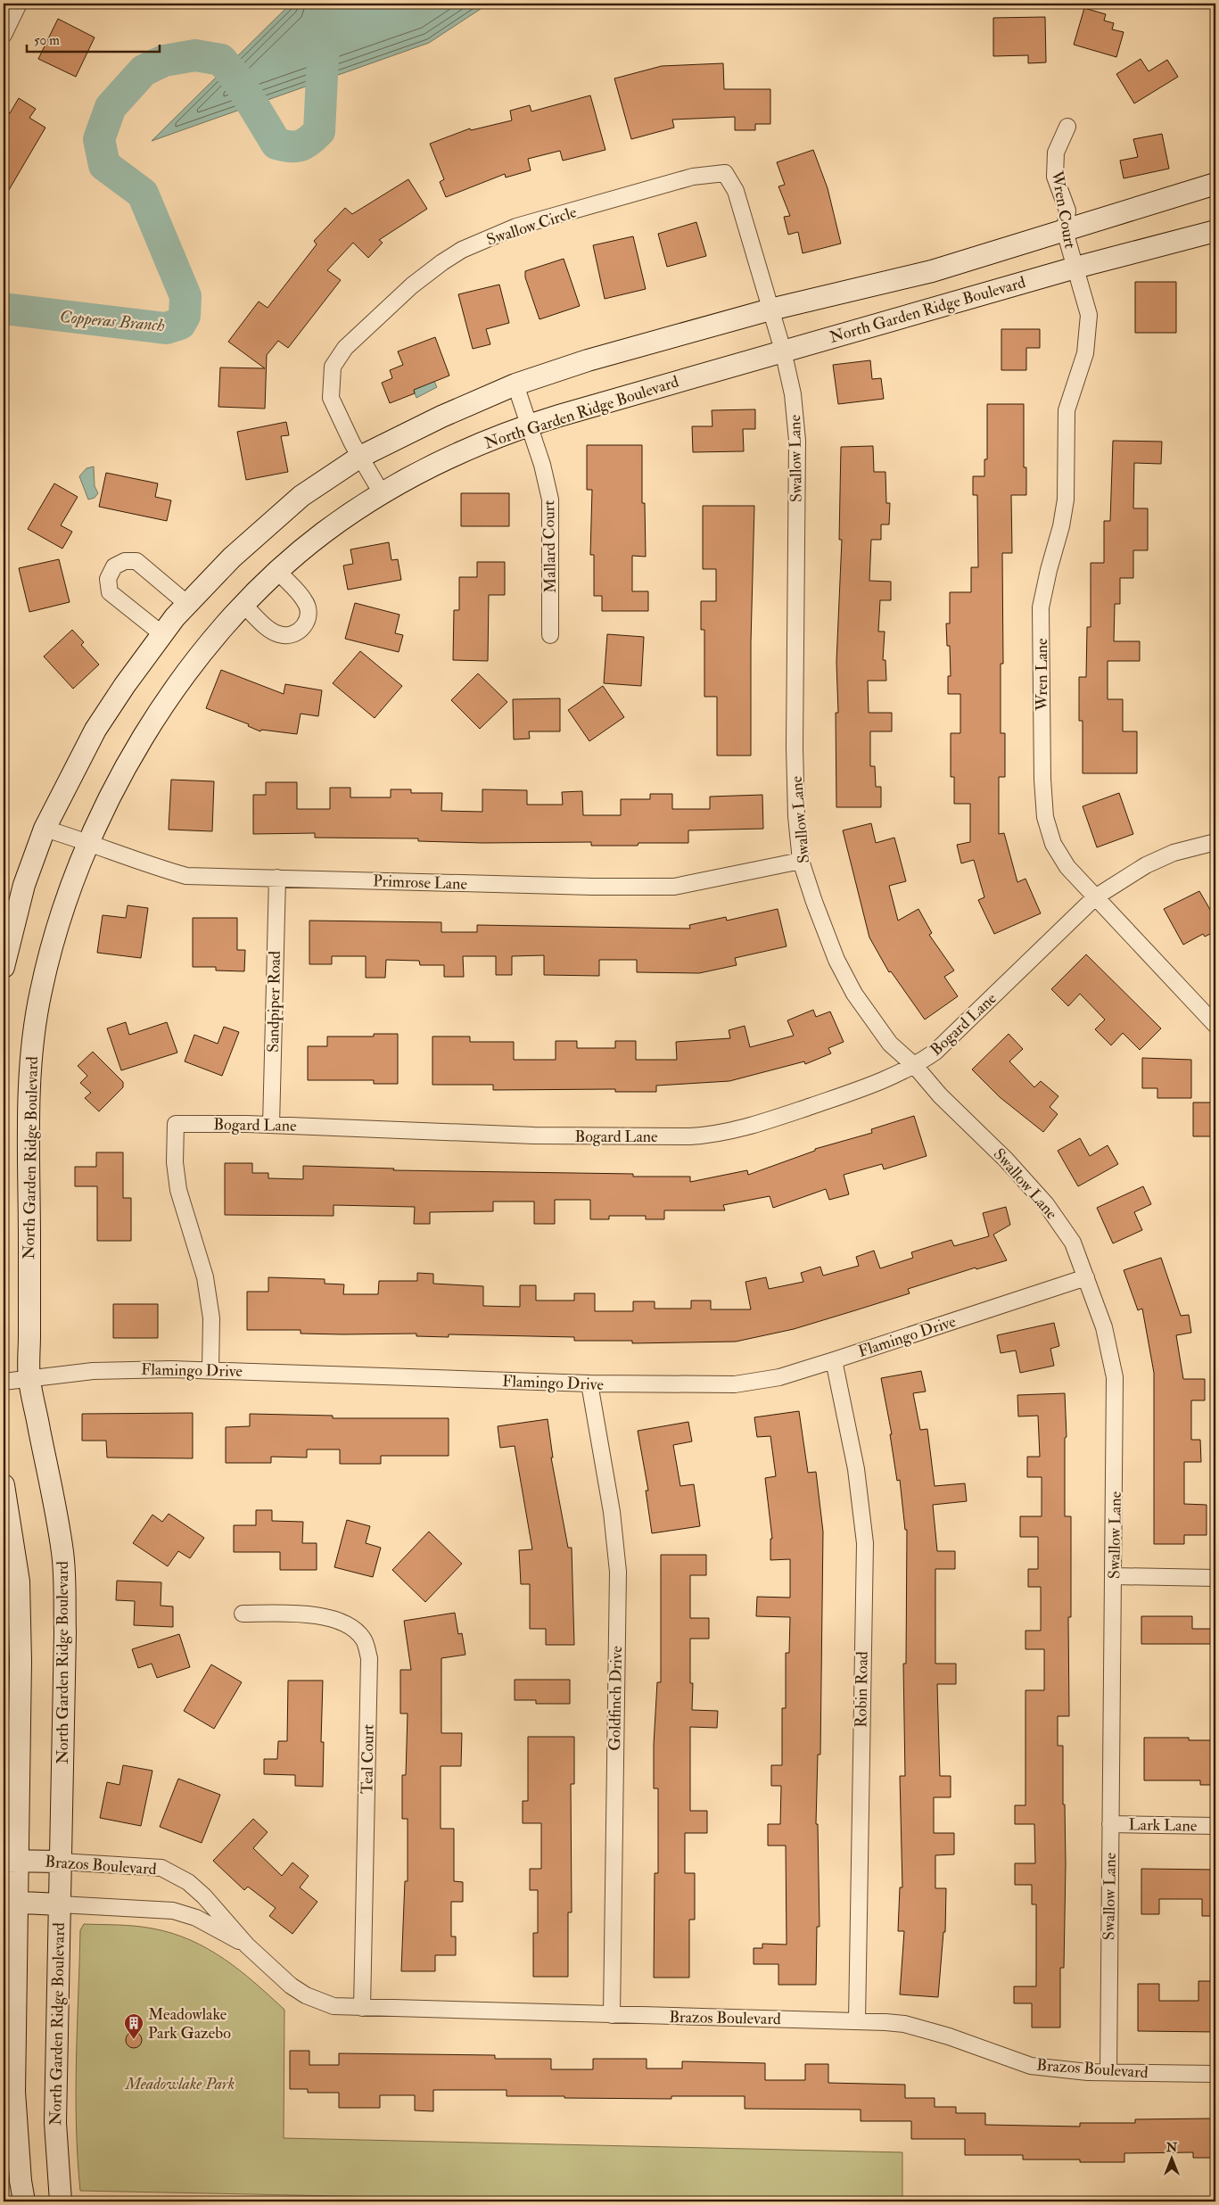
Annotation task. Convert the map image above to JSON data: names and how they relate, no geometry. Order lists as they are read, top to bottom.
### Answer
{
  "streets": {
    "main road": ["North Garden Ridge Boulevard", "Brazos Boulevard"],
    "street": [
      "Wren Court",
      "Swallow Circle",
      "Swallow Lane",
      "Mallard Court",
      "Wren Lane",
      "Primrose Lane",
      "Sandpiper Road",
      "Bogard Lane",
      "Flamingo Drive",
      "Robin Road",
      "Goldfinch Drive",
      "Teal Court",
      "Lark Lane"
    ]
  },
  "crossings": [
    ["Wren Court", "North Garden Ridge Boulevard"],
    ["Wren Court", "Wren Lane"],
    ["Swallow Circle", "North Garden Ridge Boulevard"],
    ["Swallow Circle", "Swallow Lane"],
    ["North Garden Ridge Boulevard", "Swallow Lane"],
    ["North Garden Ridge Boulevard", "Mallard Court"],
    ["North Garden Ridge Boulevard", "Wren Lane"],
    ["North Garden Ridge Boulevard", "Primrose Lane"],
    ["North Garden Ridge Boulevard", "Flamingo Drive"],
    ["North Garden Ridge Boulevard", "Brazos Boulevard"],
    ["Swallow Lane", "Primrose Lane"],
    ["Swallow Lane", "Bogard Lane"],
    ["Swallow Lane", "Flamingo Drive"],
    ["Swallow Lane", "Lark Lane"],
    ["Swallow Lane", "Brazos Boulevard"],
    ["Wren Lane", "Bogard Lane"],
    ["Primrose Lane", "Sandpiper Road"],
    ["Sandpiper Road", "Bogard Lane"],
    ["Bogard Lane", "Flamingo Drive"],
    ["Flamingo Drive", "Robin Road"],
    ["Flamingo Drive", "Goldfinch Drive"],
    ["Robin Road", "Brazos Boulevard"],
    ["Goldfinch Drive", "Brazos Boulevard"],
    ["Teal Court", "Brazos Boulevard"]
  ],
  "water": ["Copperas Branch"],
  "parks": ["Meadowlake Park"],
  "places": {
    "building": ["Meadowlake Park Gazebo"]
  },
  "scale_bar": "50 m",
  "north": "top"
}
